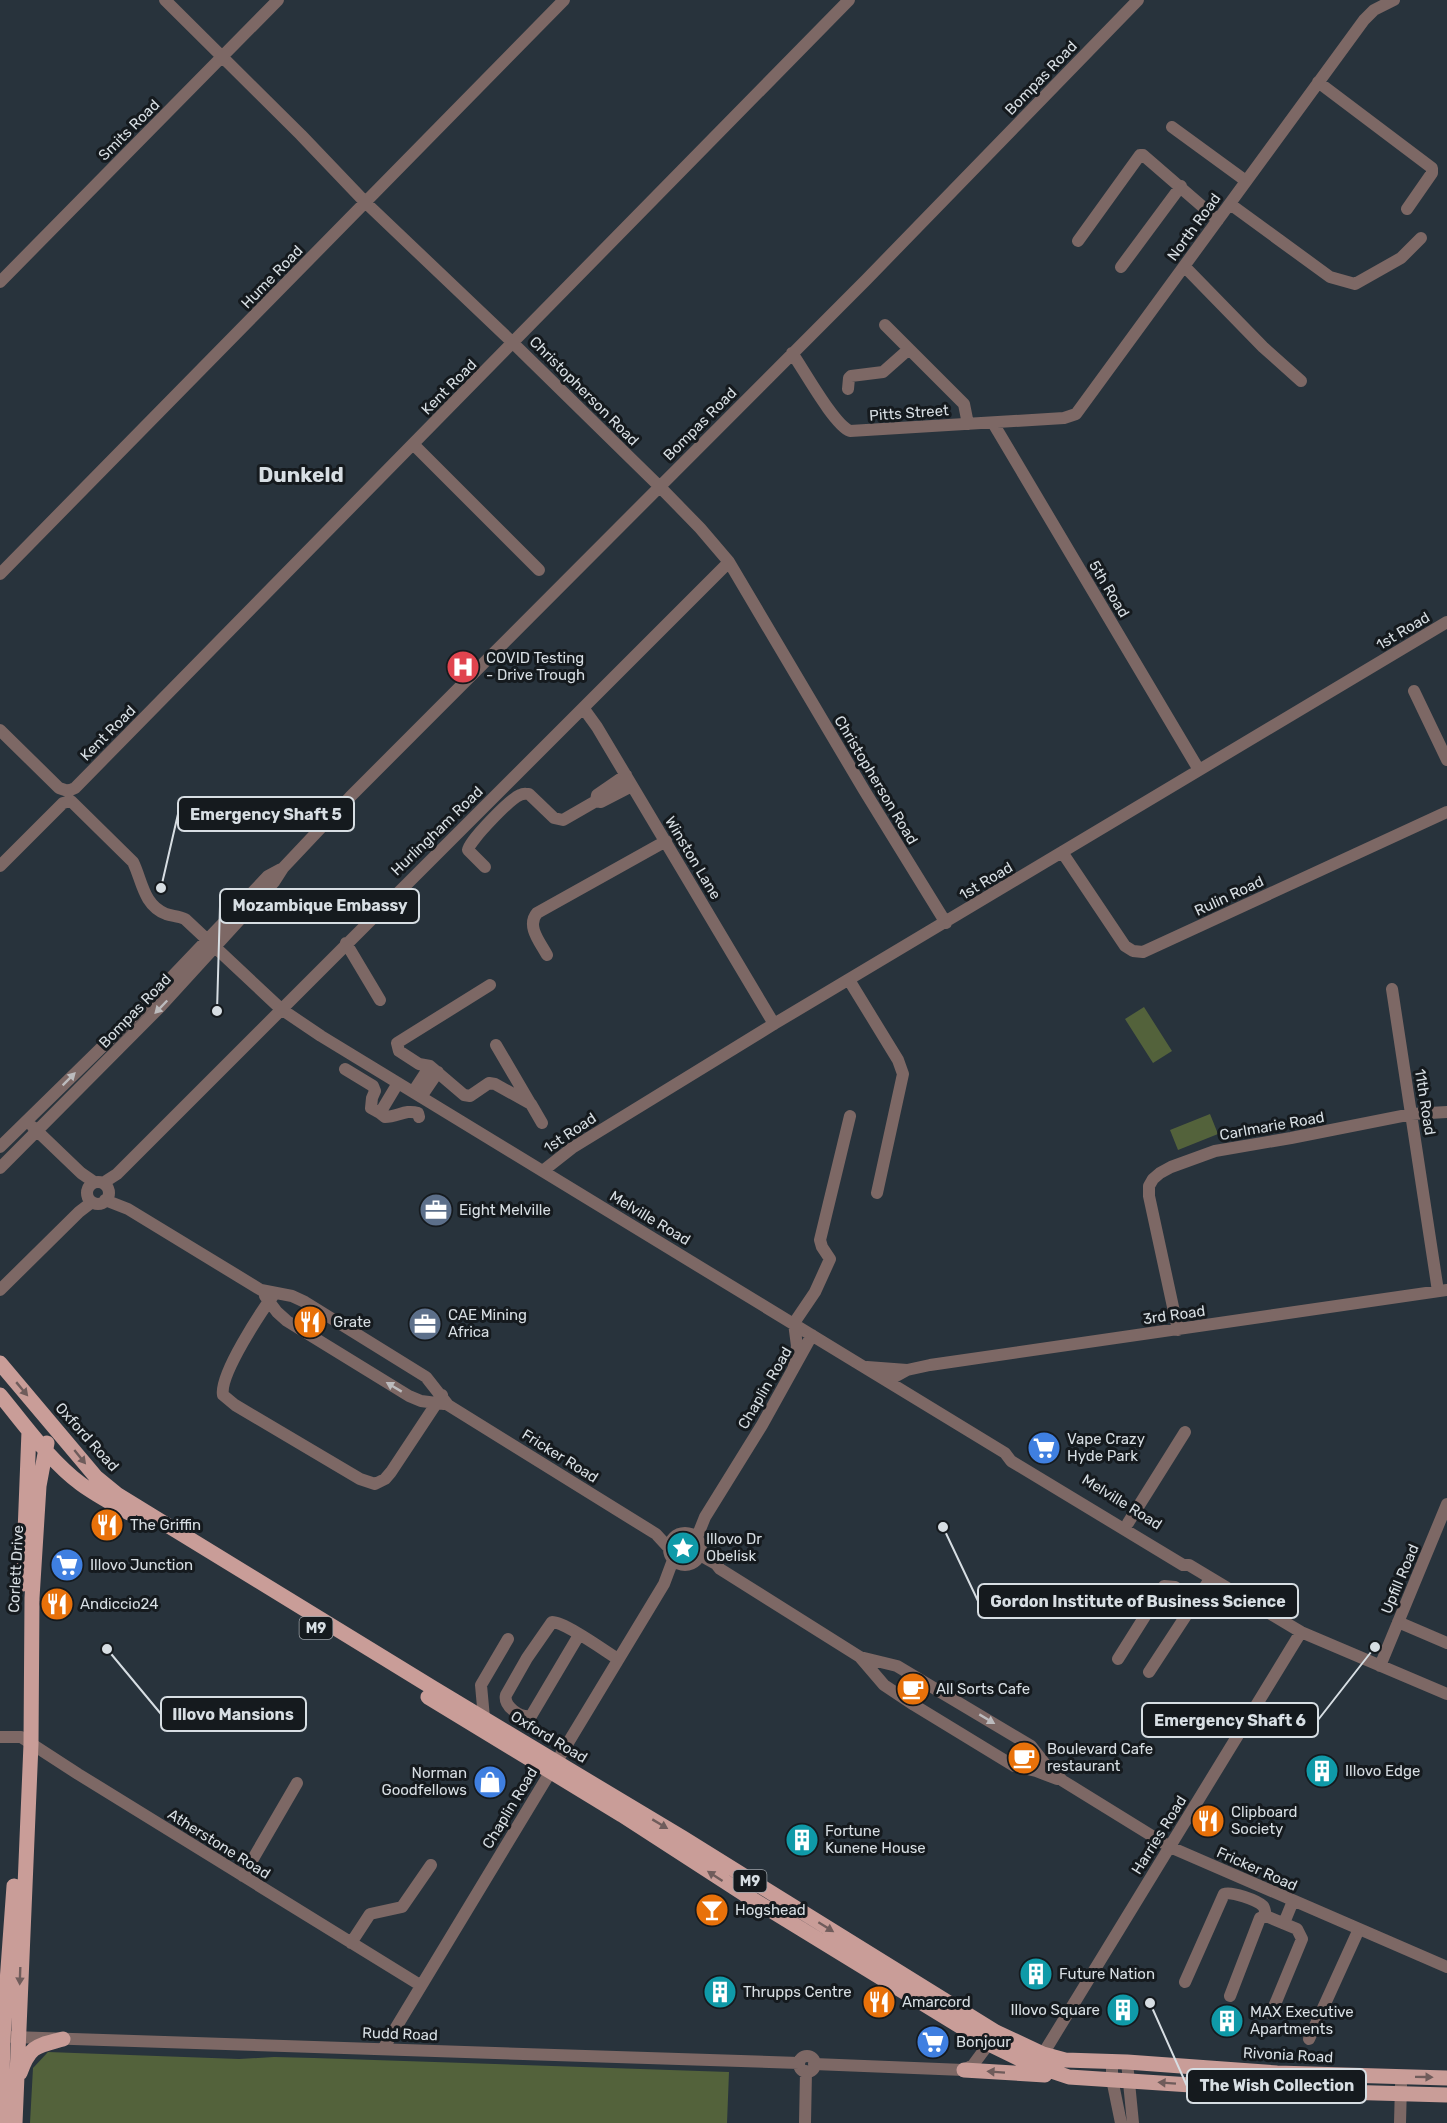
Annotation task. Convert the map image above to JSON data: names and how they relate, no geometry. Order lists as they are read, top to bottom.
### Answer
{
  "streets": {
    "main road": [
      "Oxford Road",
      "Corlett Drive",
      "M9",
      "Rivonia Road"
    ],
    "street": [
      "Bompas Road",
      "Smits Road",
      "North Road",
      "Hume Road",
      "Kent Road",
      "Christopherson Road",
      "Pitts Street",
      "5th Road",
      "1st Road",
      "Hurlingham Road",
      "Winston Lane",
      "Rulin Road",
      "11th Road",
      "Carlmarie Road",
      "Melville Road",
      "3rd Road",
      "Chaplin Road",
      "Fricker Road",
      "Upfill Road",
      "Harries Road",
      "Atherstone Road",
      "Rudd Road"
    ]
  },
  "crossings": [
    ["Bompas Road", "Christopherson Road"],
    ["Bompas Road", "Pitts Street"],
    ["Bompas Road", "Melville Road"],
    ["Bompas Road", "Fricker Road"],
    ["Smits Road", "Christopherson Road"],
    ["North Road", "Pitts Street"],
    ["North Road", "5th Road"],
    ["Hume Road", "Christopherson Road"],
    ["Kent Road", "Christopherson Road"],
    ["Kent Road", "Melville Road"],
    ["Christopherson Road", "1st Road"],
    ["Christopherson Road", "Hurlingham Road"],
    ["Pitts Street", "5th Road"],
    ["5th Road", "1st Road"],
    ["1st Road", "Winston Lane"],
    ["1st Road", "Rulin Road"],
    ["1st Road", "Melville Road"],
    ["Hurlingham Road", "Winston Lane"],
    ["Hurlingham Road", "Melville Road"],
    ["Hurlingham Road", "Fricker Road"],
    ["11th Road", "Carlmarie Road"],
    ["11th Road", "3rd Road"],
    ["Carlmarie Road", "3rd Road"],
    ["Melville Road", "3rd Road"],
    ["Melville Road", "Chaplin Road"],
    ["Melville Road", "Upfill Road"],
    ["Melville Road", "Harries Road"],
    ["Chaplin Road", "Oxford Road"],
    ["Chaplin Road", "Fricker Road"],
    ["Chaplin Road", "Atherstone Road"],
    ["Chaplin Road", "Rudd Road"],
    ["Oxford Road", "Corlett Drive"],
    ["Oxford Road", "M9"],
    ["Oxford Road", "Harries Road"],
    ["Oxford Road", "Rivonia Road"],
    ["Fricker Road", "Harries Road"],
    ["Corlett Drive", "Atherstone Road"],
    ["Corlett Drive", "Rudd Road"]
  ],
  "districts": ["Dunkeld"],
  "places": {
    "hospital": ["COVID Testing - Drive Trough"],
    "other": [
      "Emergency Shaft 5",
      "Mozambique Embassy",
      "Gordon Institute of Business Science",
      "Emergency Shaft 6",
      "Illovo Mansions",
      "The Wish Collection"
    ],
    "office": ["Eight Melville", "CAE Mining Africa"],
    "restaurant": [
      "Grate",
      "The Griffin",
      "Andiccio24",
      "Clipboard Society",
      "Amarcord"
    ],
    "supermarket": ["Vape Crazy Hyde Park", "Illovo Junction", "Bonjour"],
    "place": ["Illovo Dr Obelisk"],
    "cafe": ["All Sorts Cafe", "Boulevard Cafe restaurant"],
    "building": [
      "Illovo Edge",
      "Fortune Kunene House",
      "Future Nation",
      "Thrupps Centre",
      "Illovo Square",
      "MAX Executive Apartments"
    ],
    "shop": ["Norman Goodfellows"],
    "bar": ["Hogshead"]
  }
}
